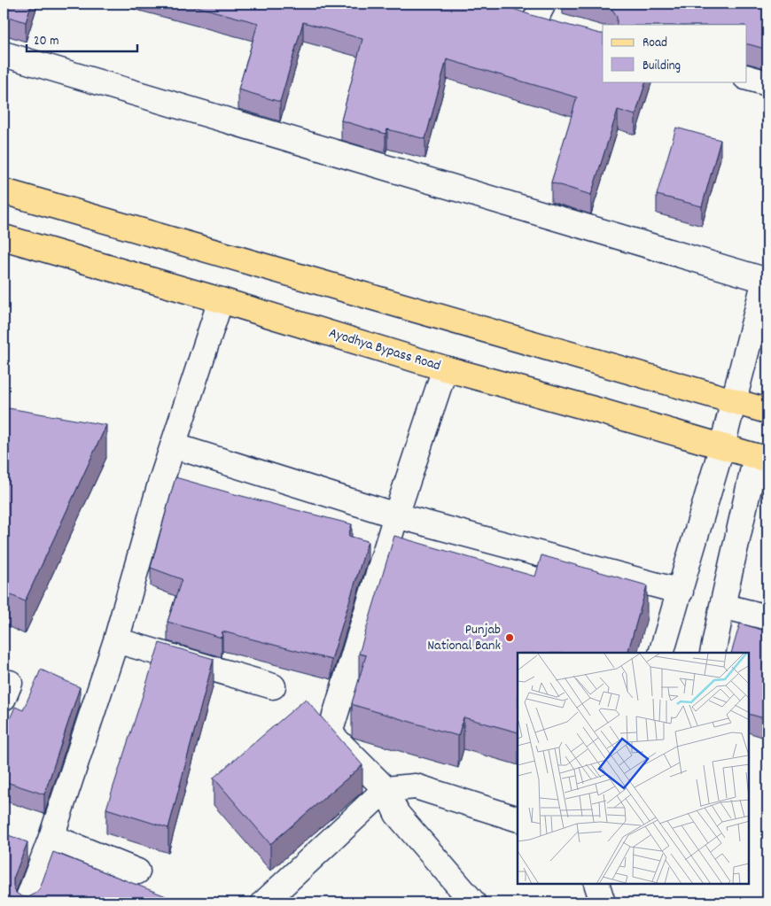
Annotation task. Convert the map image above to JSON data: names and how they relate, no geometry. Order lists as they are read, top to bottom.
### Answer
{
  "streets": {
    "main road": ["Ayodhya Bypass Road"]
  },
  "places": ["Punjab National Bank"],
  "legend": ["Road", "Building"],
  "scale_bar": "20 m"
}
